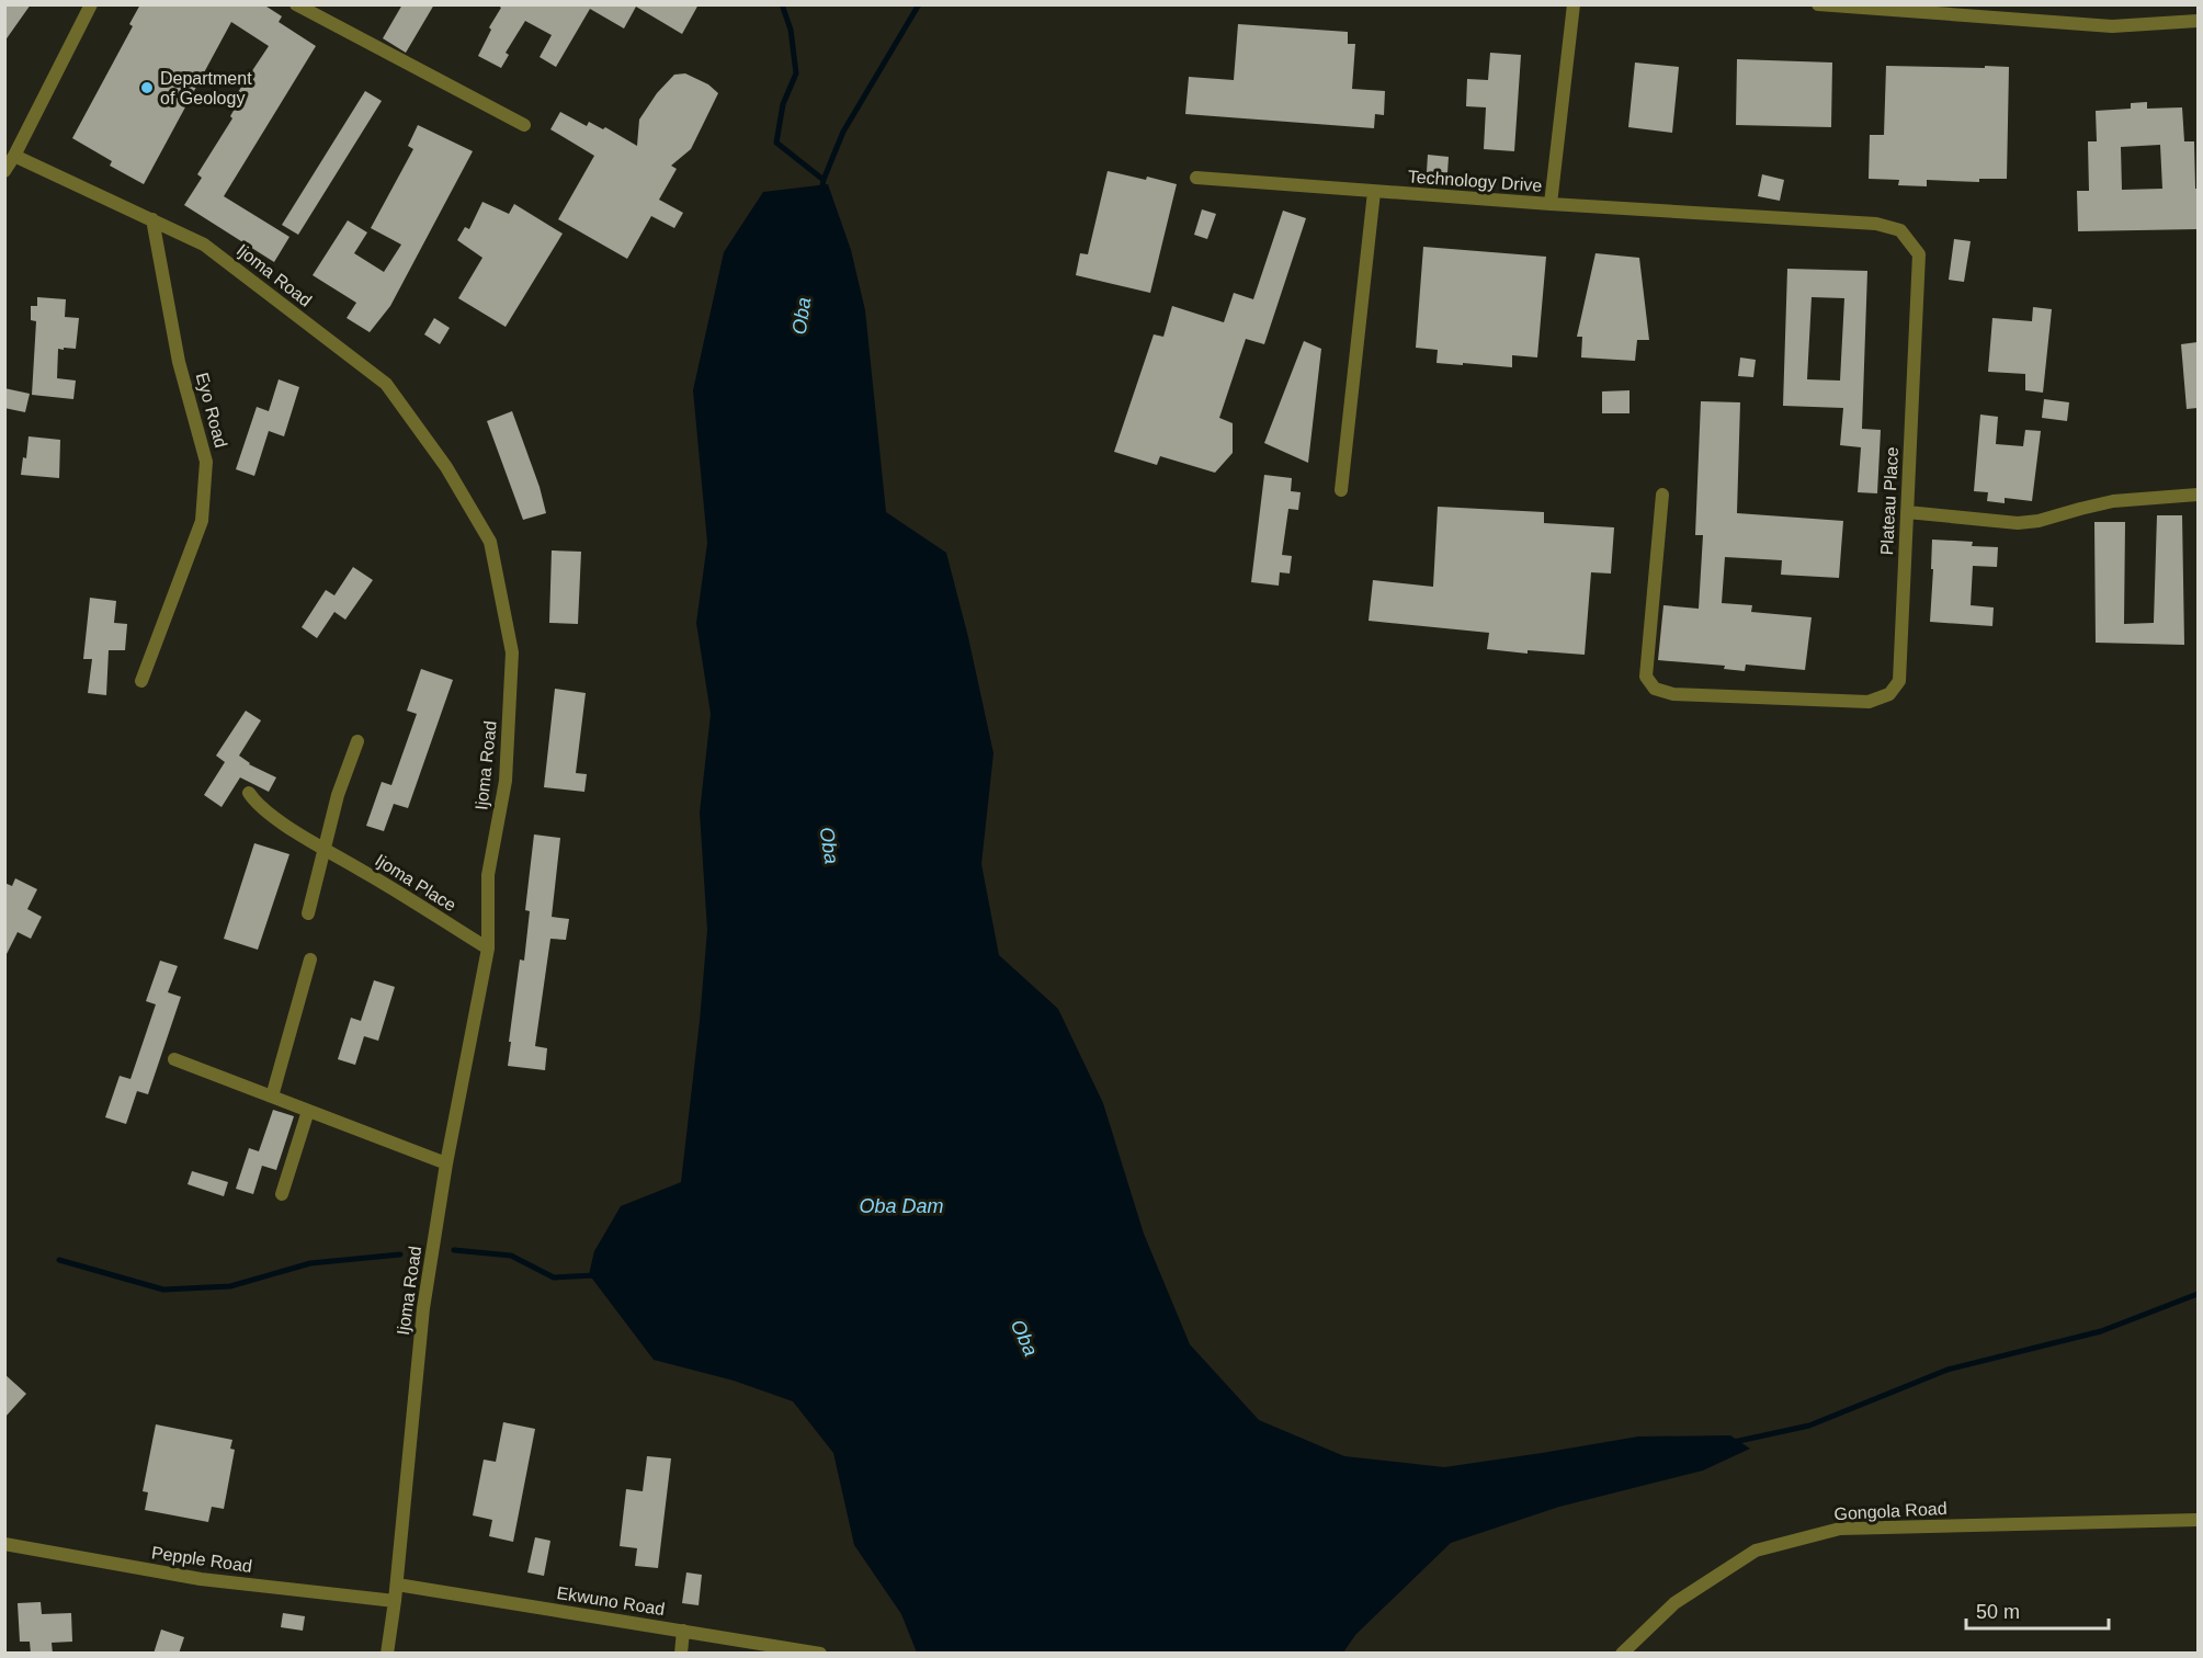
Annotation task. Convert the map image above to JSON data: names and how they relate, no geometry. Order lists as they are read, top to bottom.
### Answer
{
  "streets": {
    "street": [
      "Technology Drive",
      "Ijoma Road",
      "Eyo Road",
      "Plateau Place",
      "Ijoma Place",
      "Gongola Road",
      "Pepple Road",
      "Ekwuno Road"
    ]
  },
  "crossings": [
    ["Technology Drive", "Plateau Place"],
    ["Ijoma Road", "Eyo Road"],
    ["Ijoma Road", "Ijoma Place"],
    ["Ijoma Road", "Pepple Road"],
    ["Ijoma Road", "Ekwuno Road"]
  ],
  "water": ["Oba", "Oba Dam"],
  "places": ["Department of Geology"],
  "scale_bar": "50 m"
}
